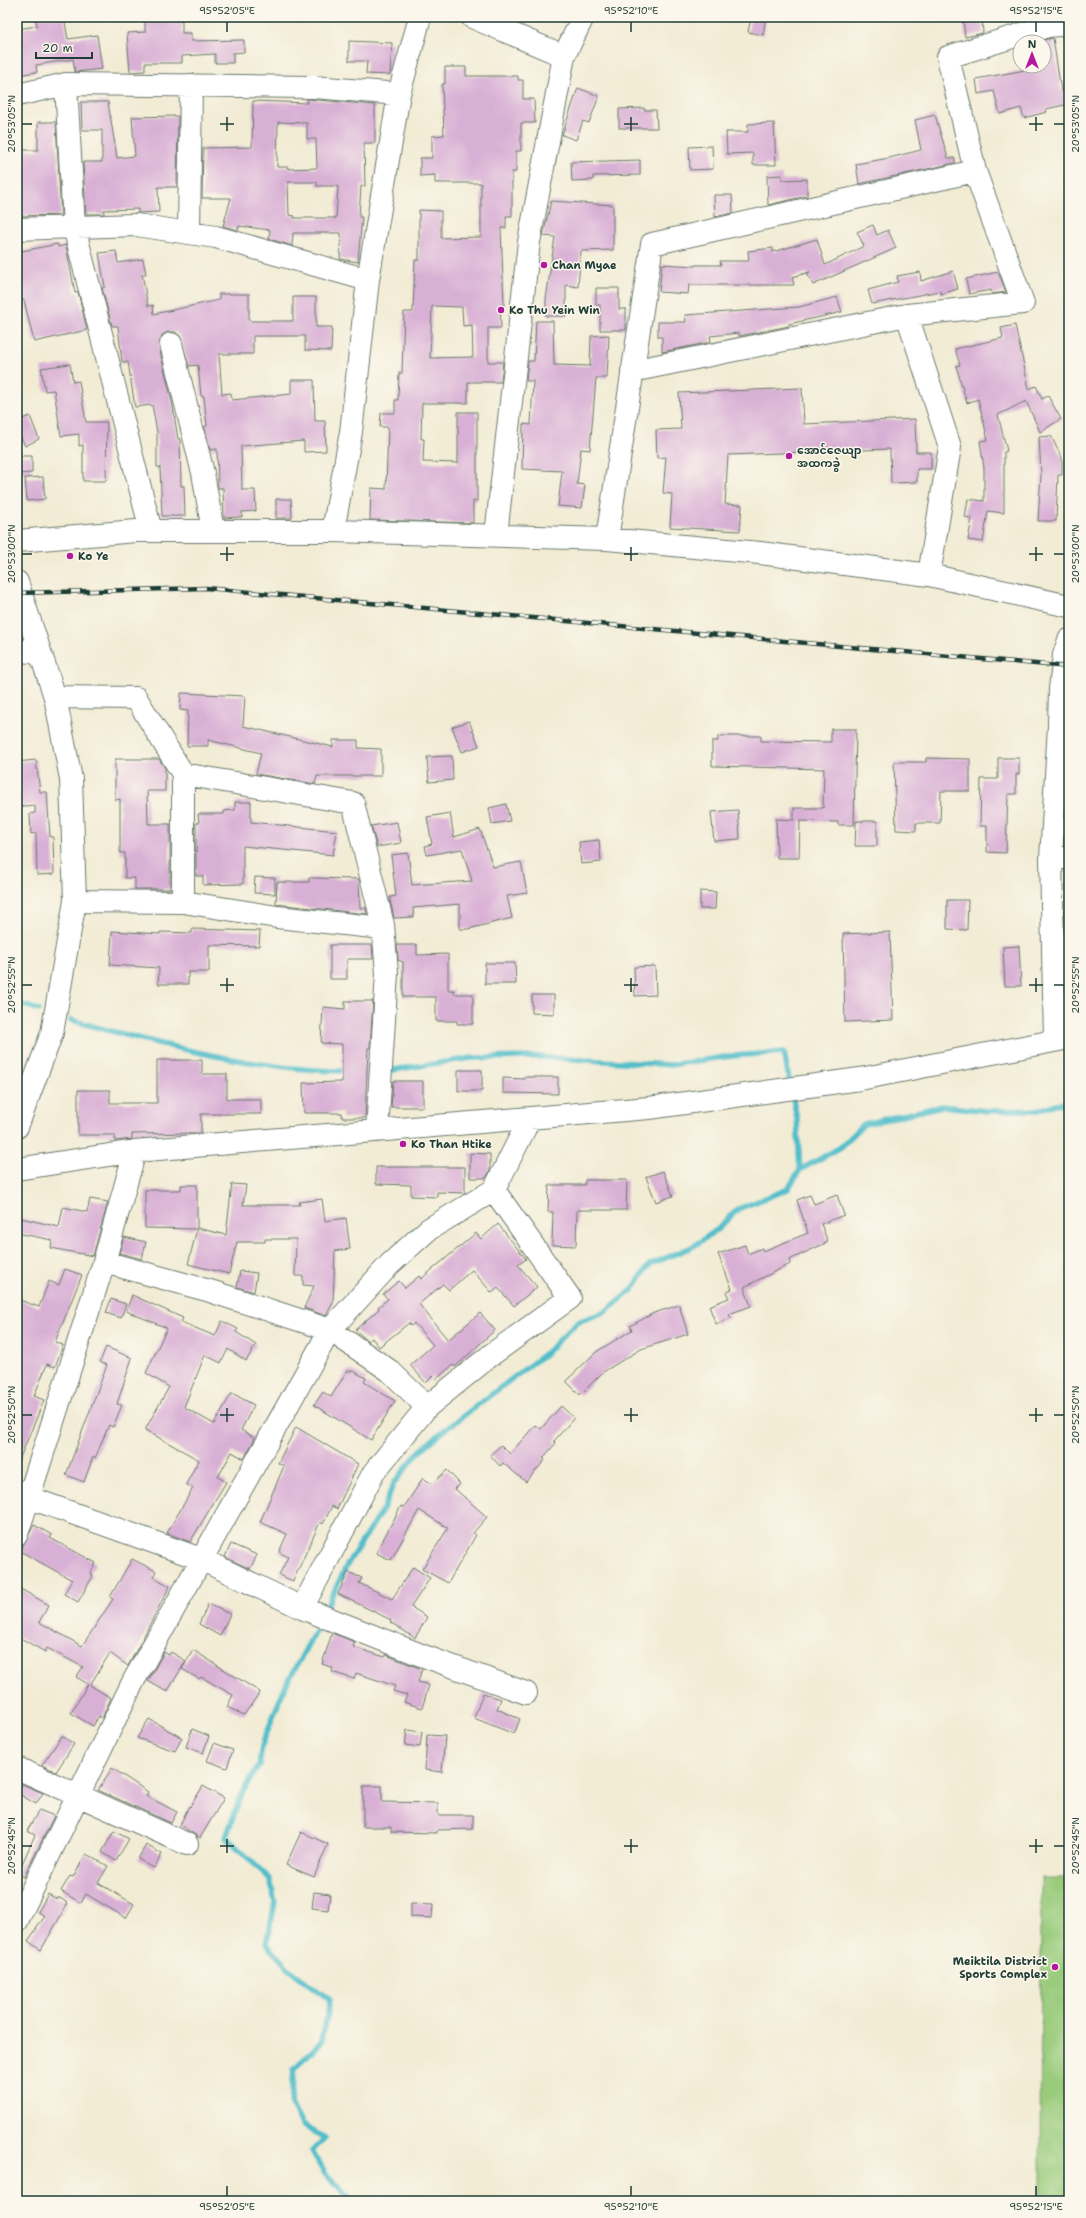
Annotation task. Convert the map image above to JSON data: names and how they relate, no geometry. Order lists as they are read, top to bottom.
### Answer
{
  "places": [
    "Chan Myae",
    "Ko Thu Yein Win",
    "အောင်ဇေယျာ အထကခွဲ",
    "Ko Ye",
    "Ko Than Htike",
    "Meiktila District Sports Complex"
  ],
  "scale_bar": "20 m",
  "north": "top",
  "coordinates": [
    "95°52'05\"E",
    "95°52'10\"E",
    "95°52'15\"E",
    "20°53'05\"N",
    "20°53'00\"N",
    "20°52'55\"N",
    "20°52'50\"N",
    "20°52'45\"N"
  ]
}
